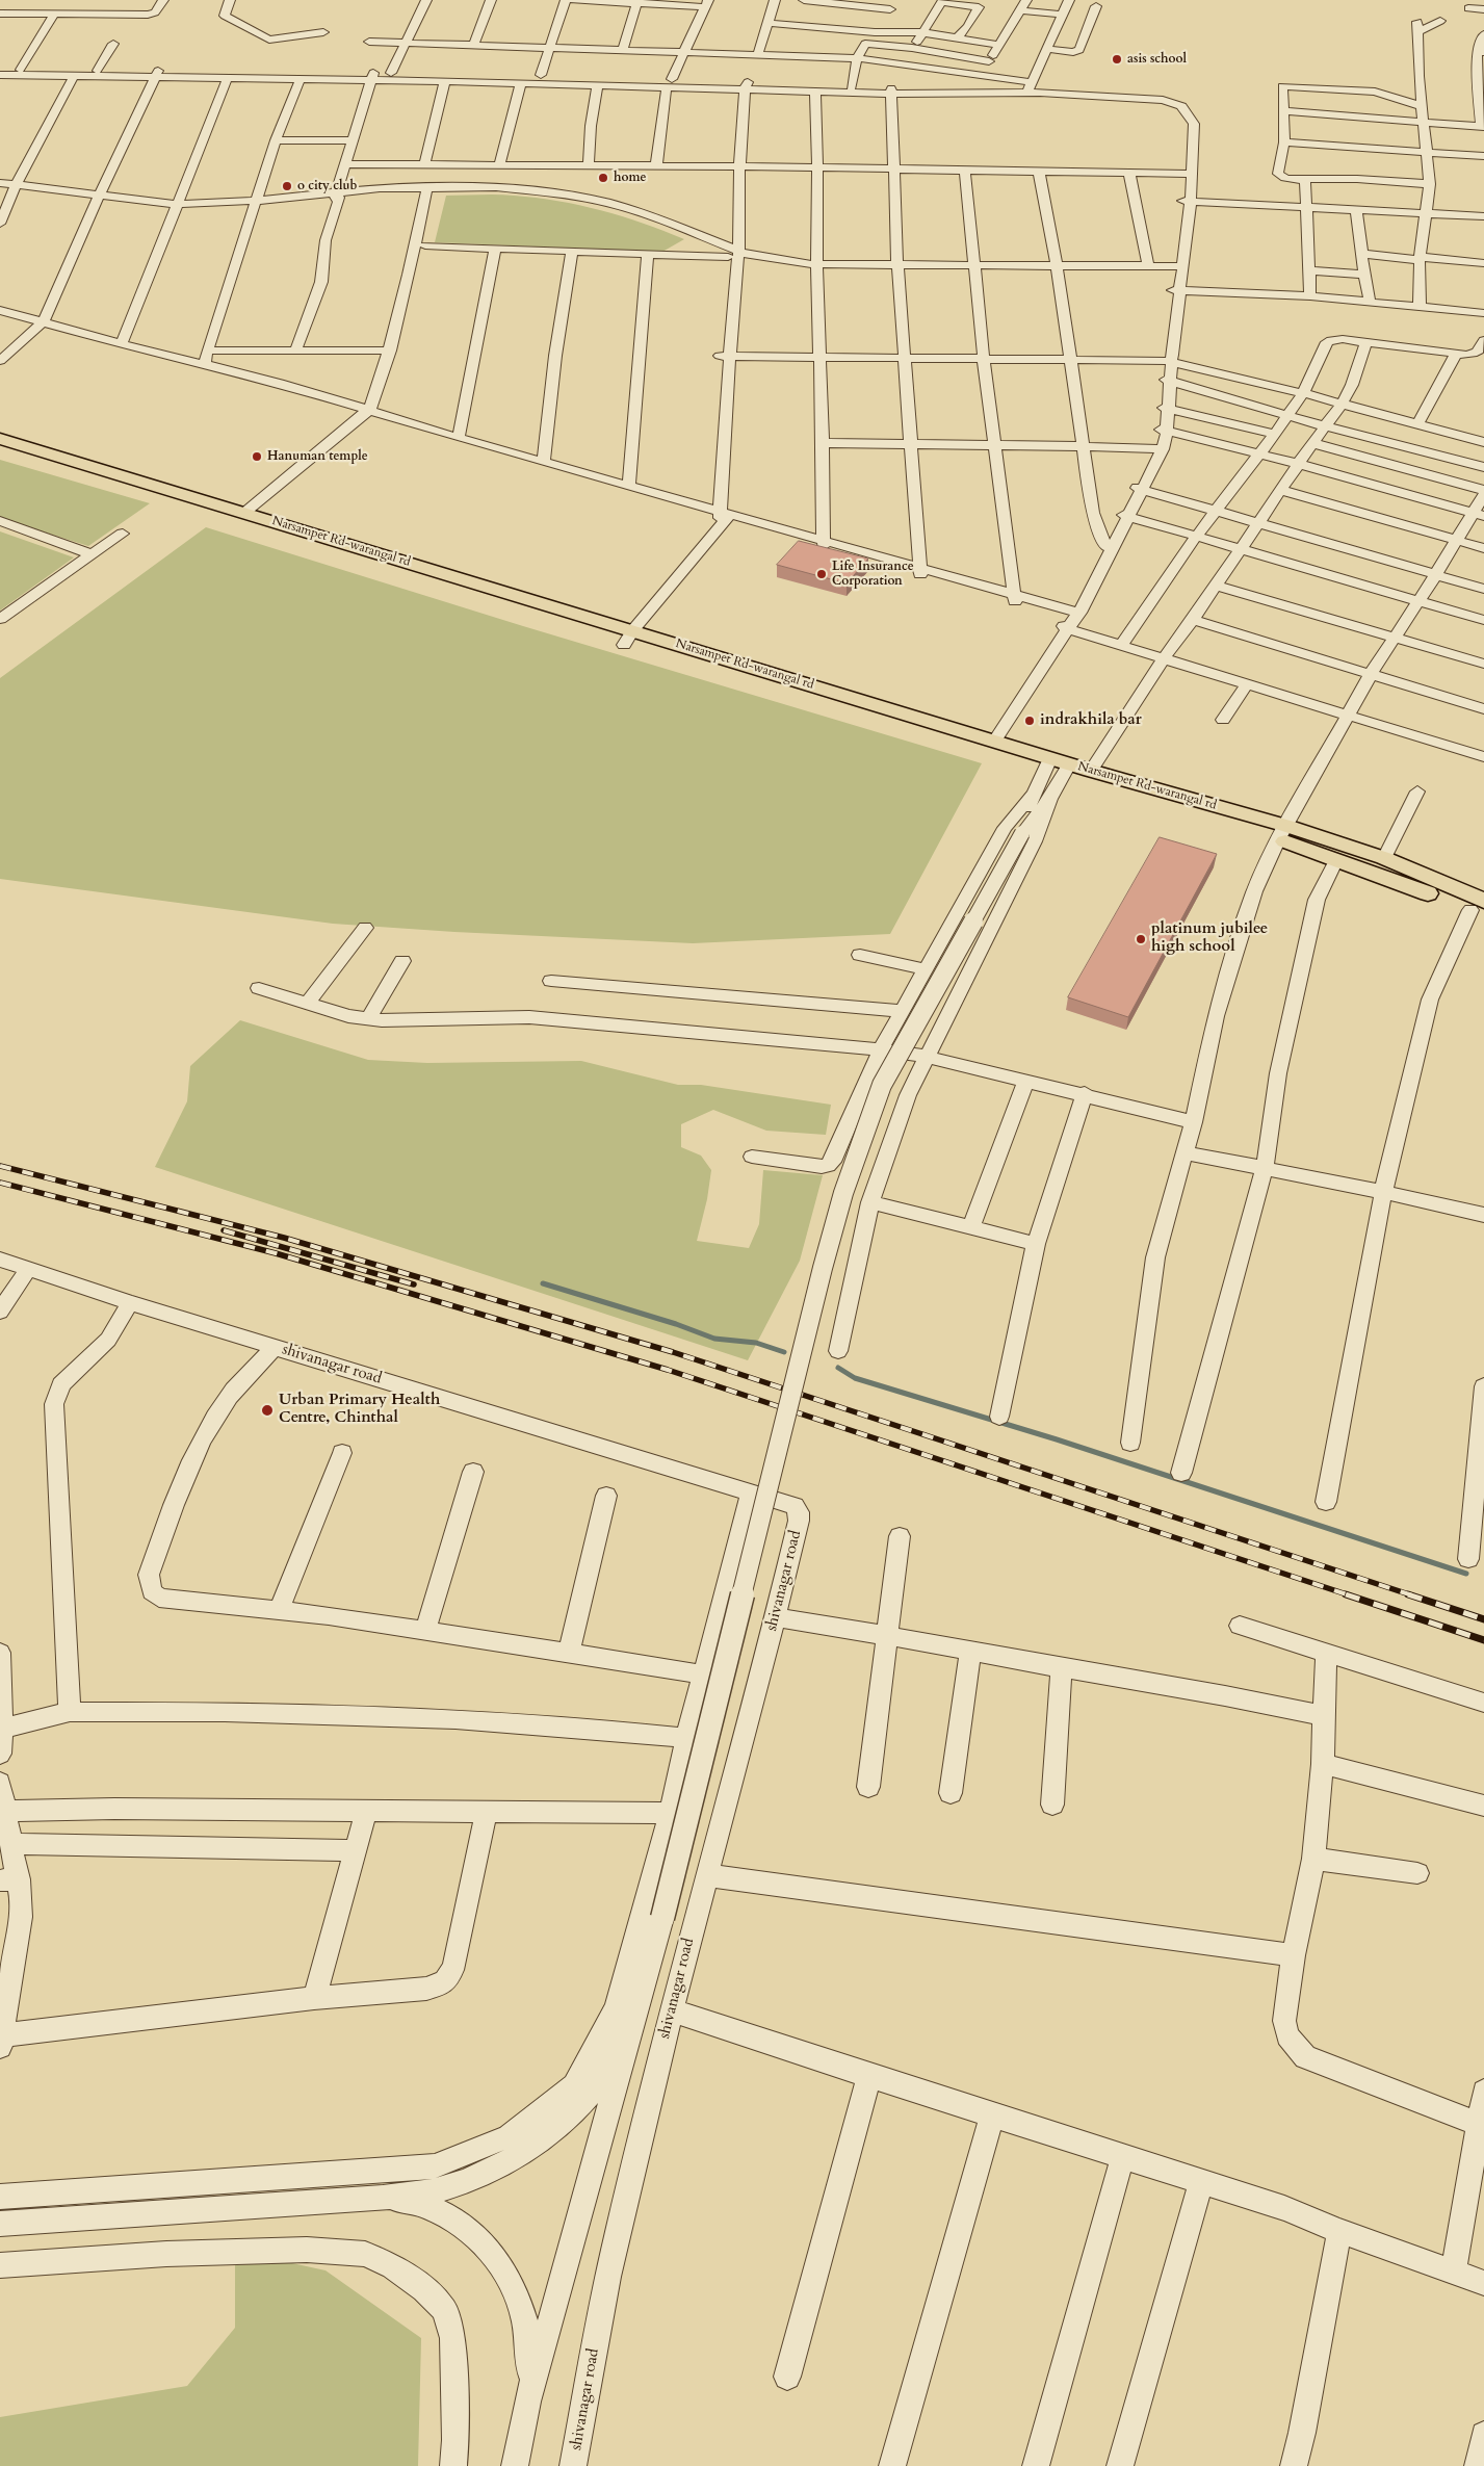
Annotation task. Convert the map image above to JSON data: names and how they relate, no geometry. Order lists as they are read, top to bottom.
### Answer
{
  "streets": {
    "main road": ["Narsampet Rd-warangal rd"],
    "street": ["shivanagar road"]
  },
  "places": [
    "asis school",
    "home",
    "o city club",
    "Hanuman temple",
    "Life Insurance Corporation",
    "indrakhila bar",
    "platinum jubilee high school",
    "Urban Primary Health Centre, Chinthal"
  ]
}
